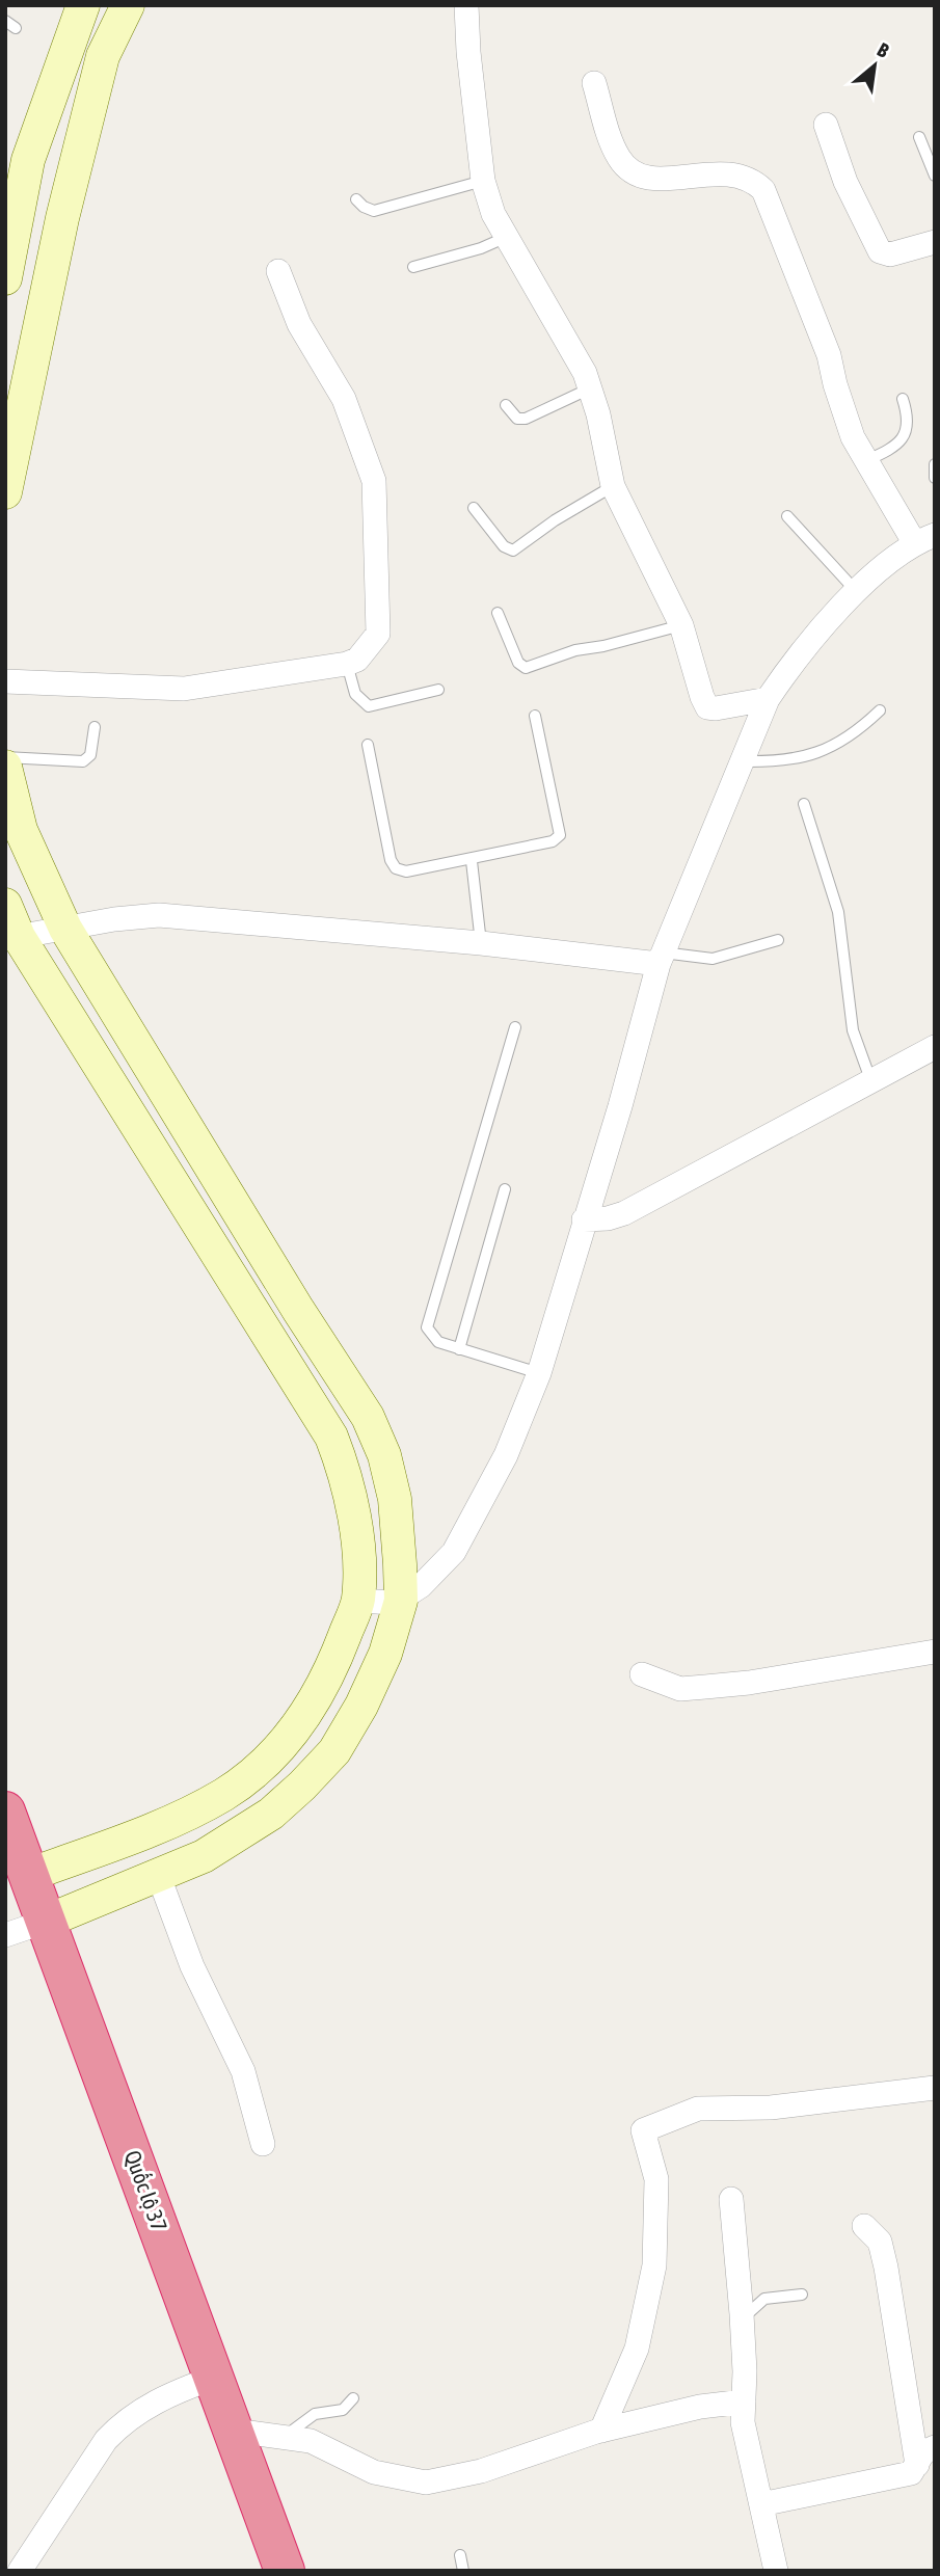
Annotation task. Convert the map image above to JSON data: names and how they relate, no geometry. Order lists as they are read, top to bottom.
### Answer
{
  "streets": {
    "highway": ["Quốc lộ 37"]
  },
  "north": "top right"
}
